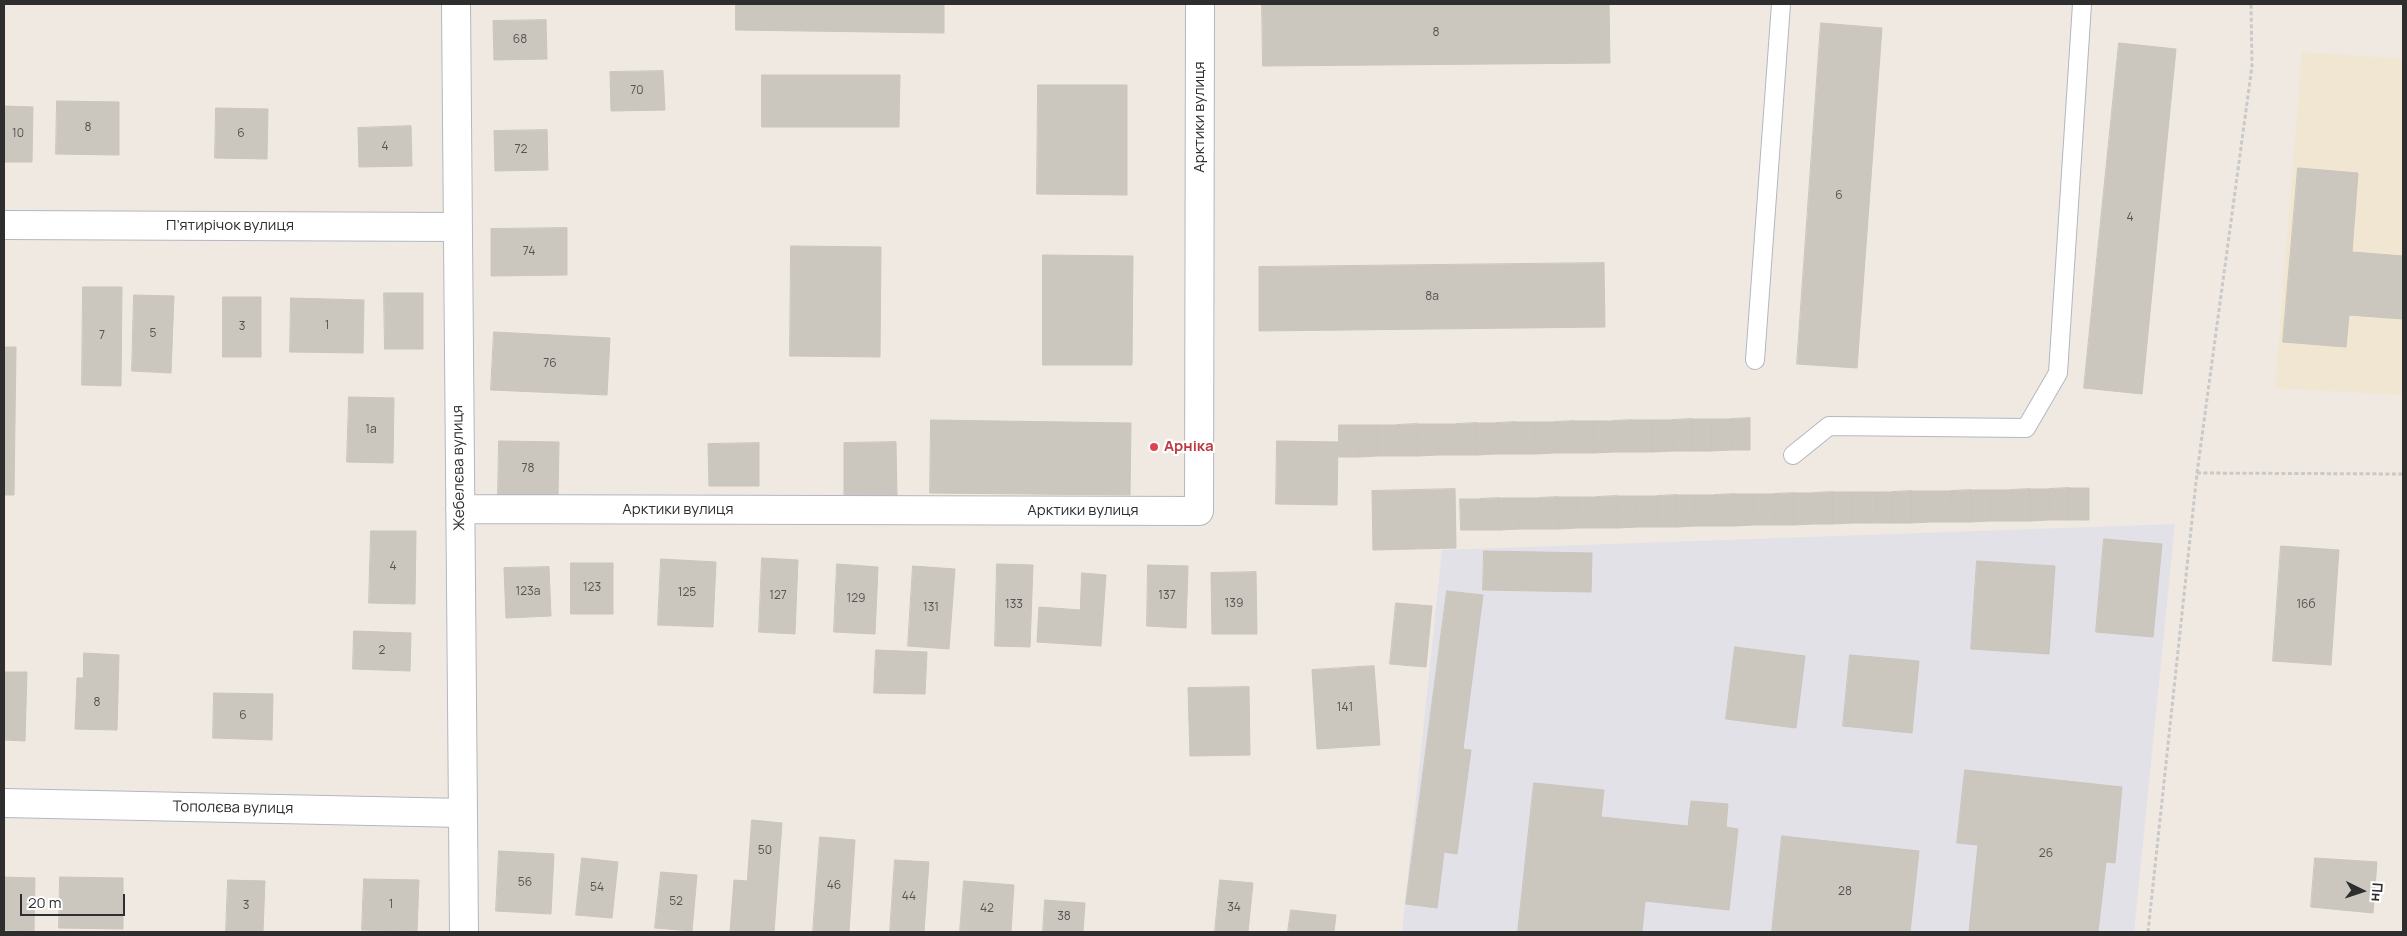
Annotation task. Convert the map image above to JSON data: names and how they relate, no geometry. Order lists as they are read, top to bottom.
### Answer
{
  "streets": {
    "street": [
      "Арктики вулиця",
      "П’ятирічок вулиця",
      "Жебелєва вулиця",
      "Тополєва вулиця"
    ]
  },
  "crossings": [
    ["Арктики вулиця", "Жебелєва вулиця"],
    ["П’ятирічок вулиця", "Жебелєва вулиця"],
    ["Жебелєва вулиця", "Тополєва вулиця"]
  ],
  "places": ["Арніка"],
  "house_numbers": [
    "8",
    "68",
    "70",
    "8",
    "10",
    "6",
    "4",
    "72",
    "6",
    "4",
    "74",
    "8а",
    "1",
    "3",
    "5",
    "7",
    "76",
    "1а",
    "78",
    "4",
    "123",
    "123а",
    "125",
    "127",
    "137",
    "129",
    "139",
    "133",
    "16б",
    "131",
    "2",
    "8",
    "141",
    "6",
    "50",
    "26",
    "56",
    "46",
    "54",
    "28",
    "44",
    "52",
    "1",
    "3",
    "34",
    "42",
    "38"
  ],
  "scale_bar": "20 m",
  "north": "right"
}
